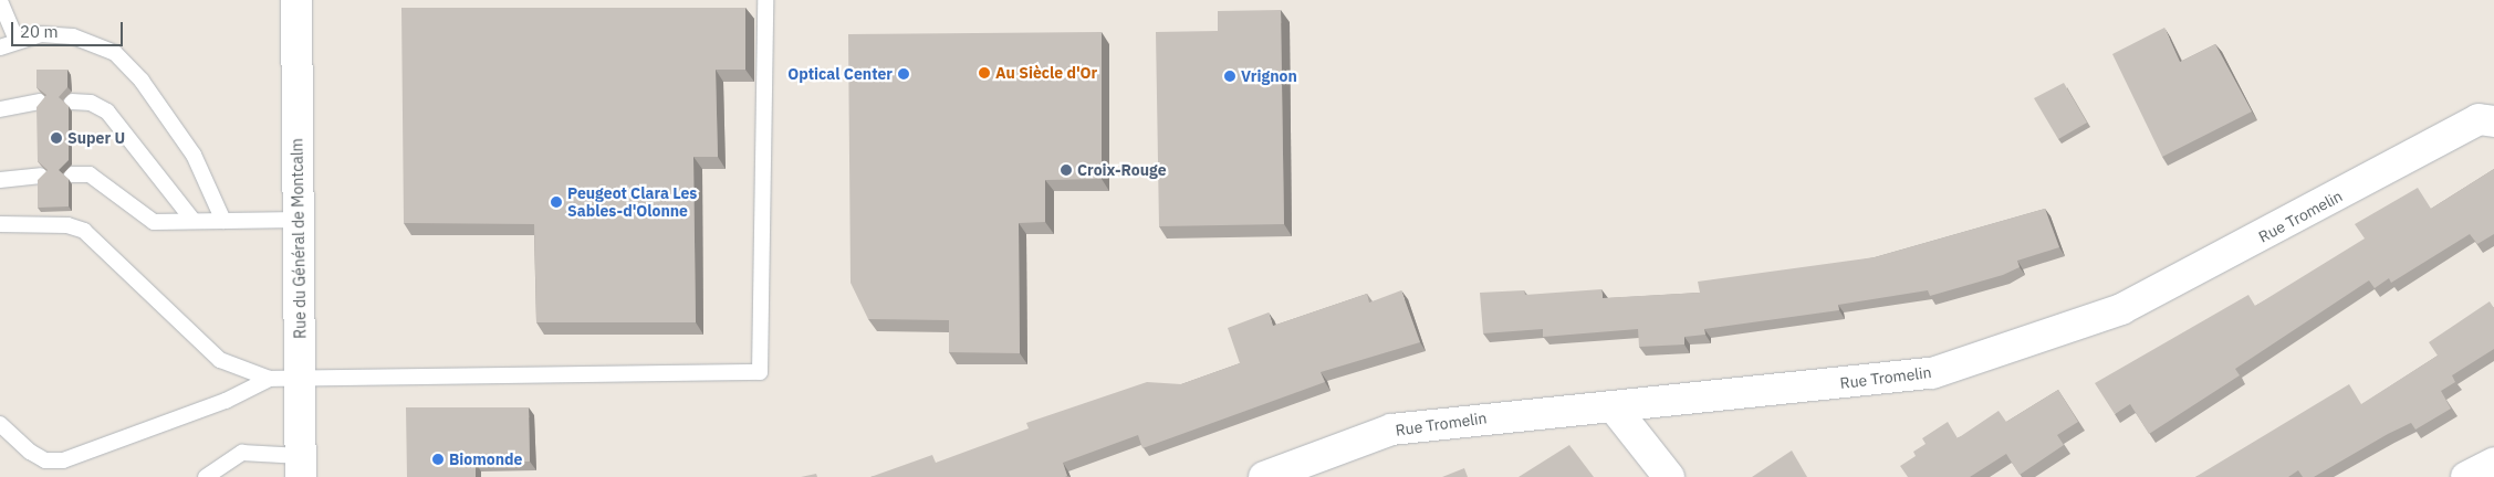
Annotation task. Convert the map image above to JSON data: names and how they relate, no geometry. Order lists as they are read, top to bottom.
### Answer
{
  "streets": {
    "street": ["Rue Tromelin", "Rue du Général de Montcalm"]
  },
  "places": [
    "Au Siècle d'Or",
    "Optical Center",
    "Vrignon",
    "Super U",
    "Croix-Rouge",
    "Peugeot Clara Les Sables-d'Olonne",
    "Biomonde"
  ],
  "scale_bar": "20 m"
}
